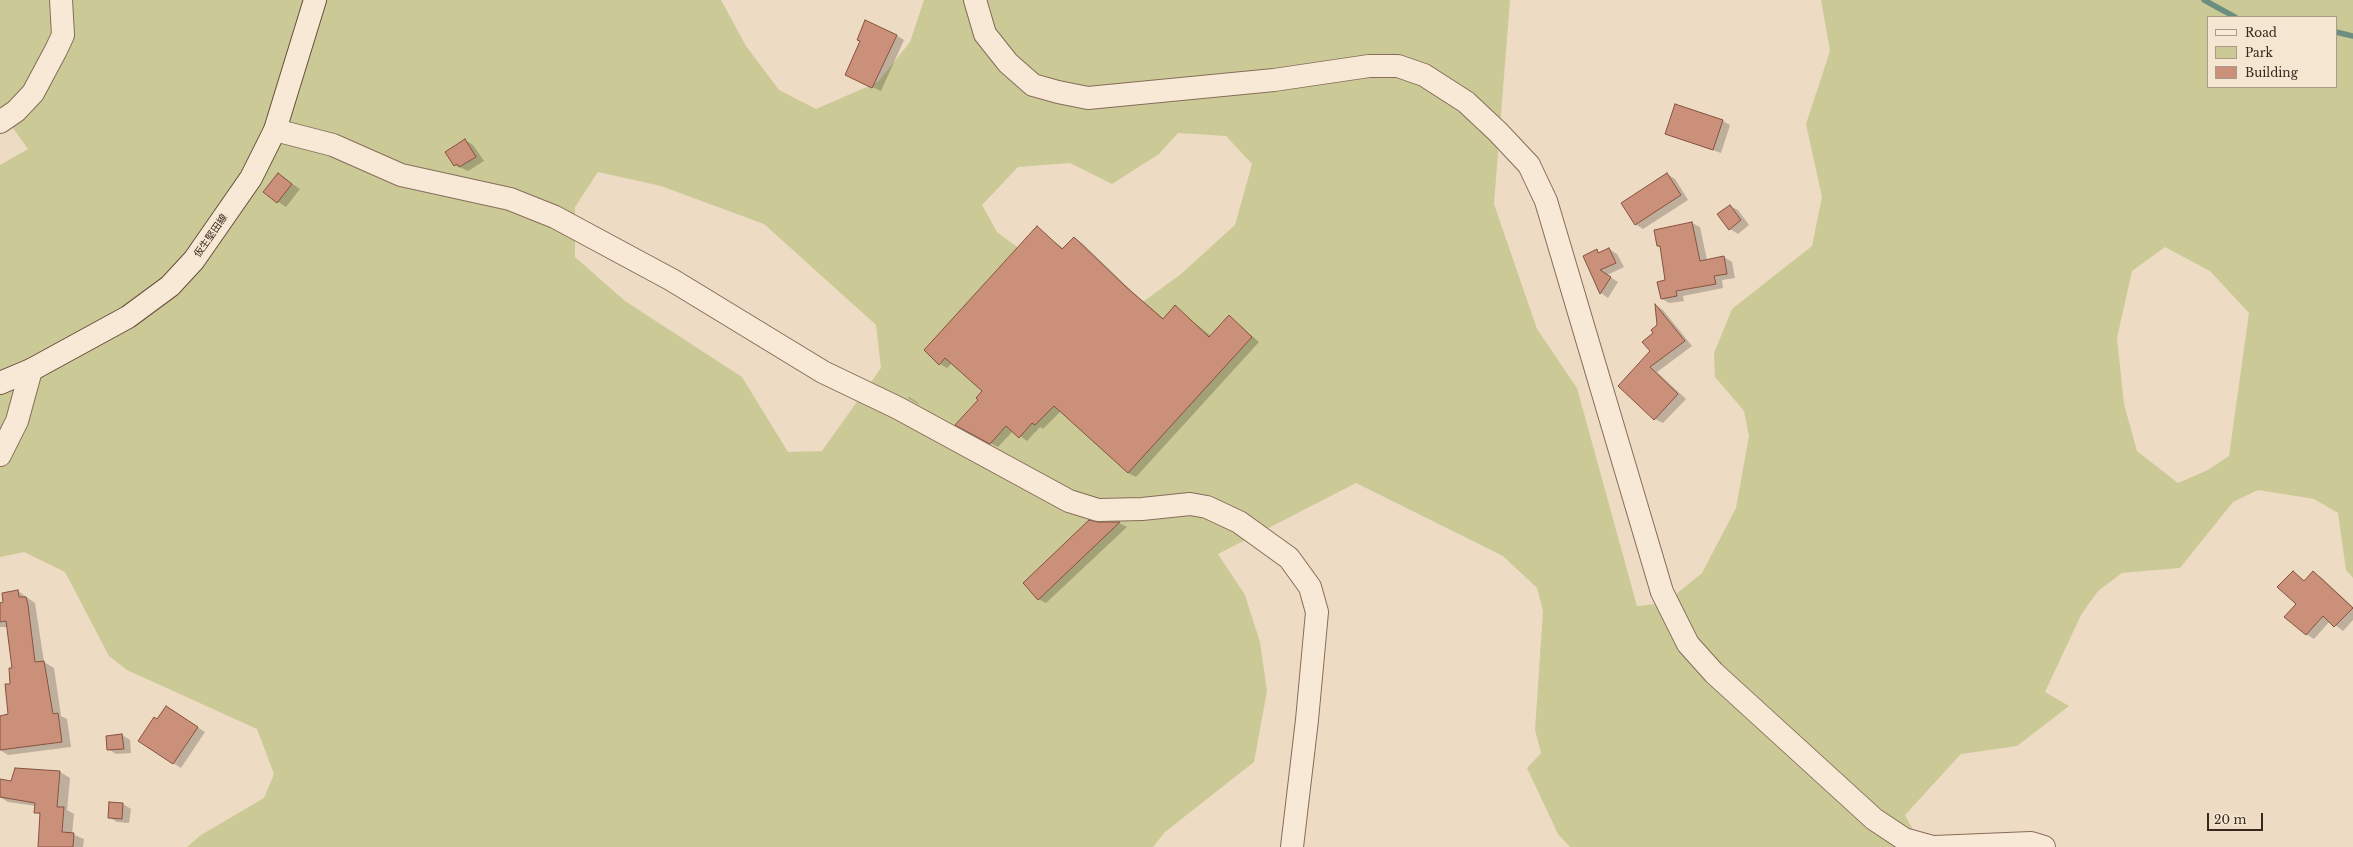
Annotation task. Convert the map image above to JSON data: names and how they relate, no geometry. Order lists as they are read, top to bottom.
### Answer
{
  "streets": {
    "street": ["仮生堅田線"]
  },
  "legend": ["Road", "Park", "Building"],
  "scale_bar": "20 m"
}
